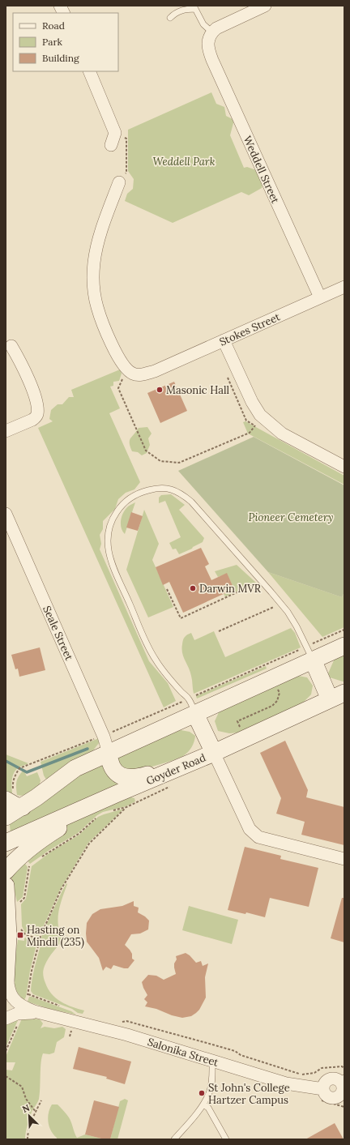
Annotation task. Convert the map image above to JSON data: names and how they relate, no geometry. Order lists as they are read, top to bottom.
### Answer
{
  "streets": {
    "street": [
      "Weddell Street",
      "Stokes Street",
      "Seale Street",
      "Goyder Road",
      "Salonika Street"
    ]
  },
  "crossings": [
    ["Weddell Street", "Stokes Street"]
  ],
  "parks": ["Weddell Park", "Pioneer Cemetery"],
  "places": {
    "other": ["Masonic Hall", "Darwin MVR", "St John's College Hartzer Campus"],
    "transit": ["Hasting on Mindil (235)"]
  },
  "legend": ["Road", "Park", "Building"],
  "north": "top left"
}
